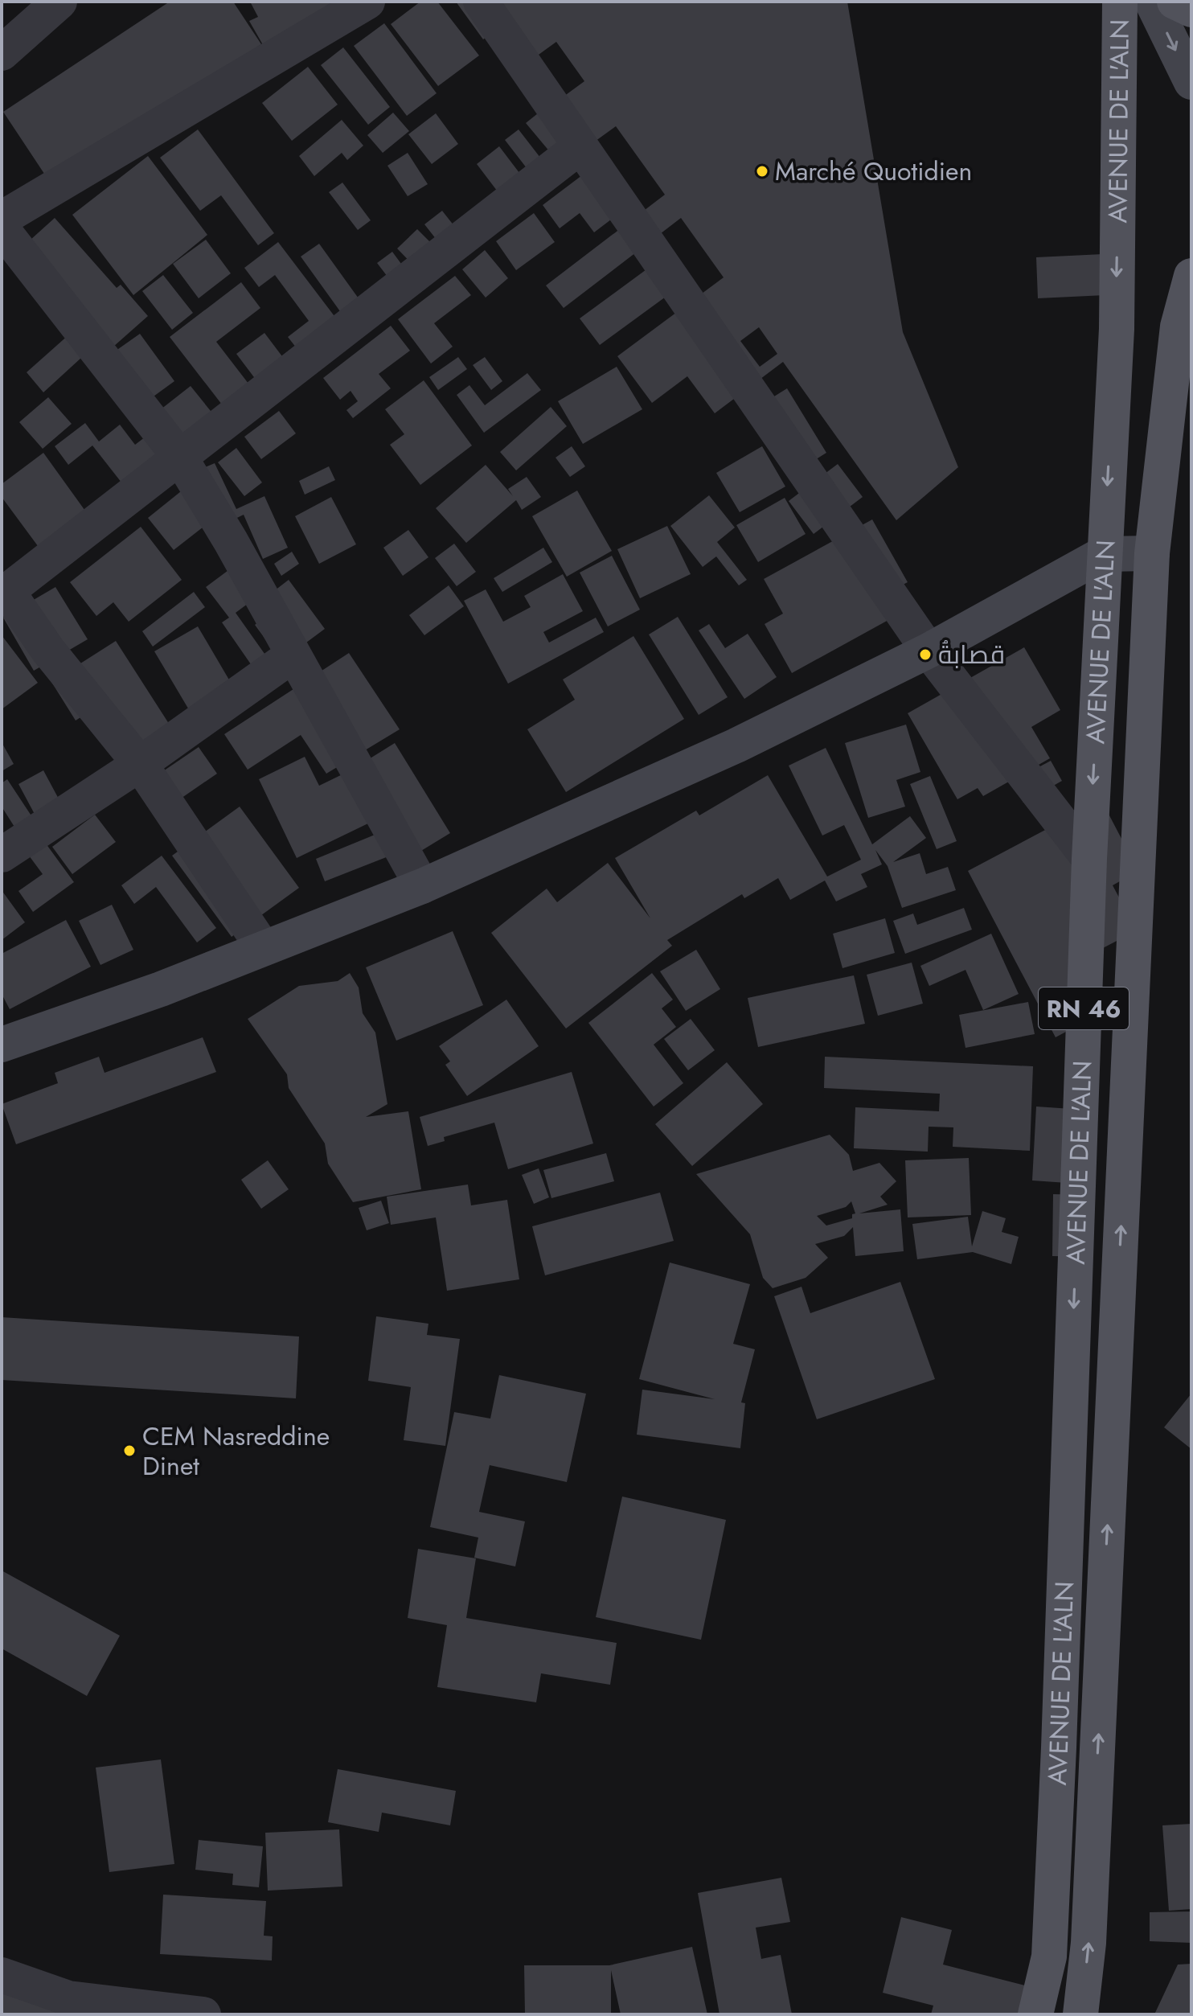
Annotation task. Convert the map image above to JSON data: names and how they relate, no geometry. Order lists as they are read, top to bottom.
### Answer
{
  "streets": {
    "main road": ["AVENUE DE L'ALN", "RN 46"]
  },
  "places": ["Marché Quotidien", "قصابةُ", "CEM Nasreddine Dinet"]
}
